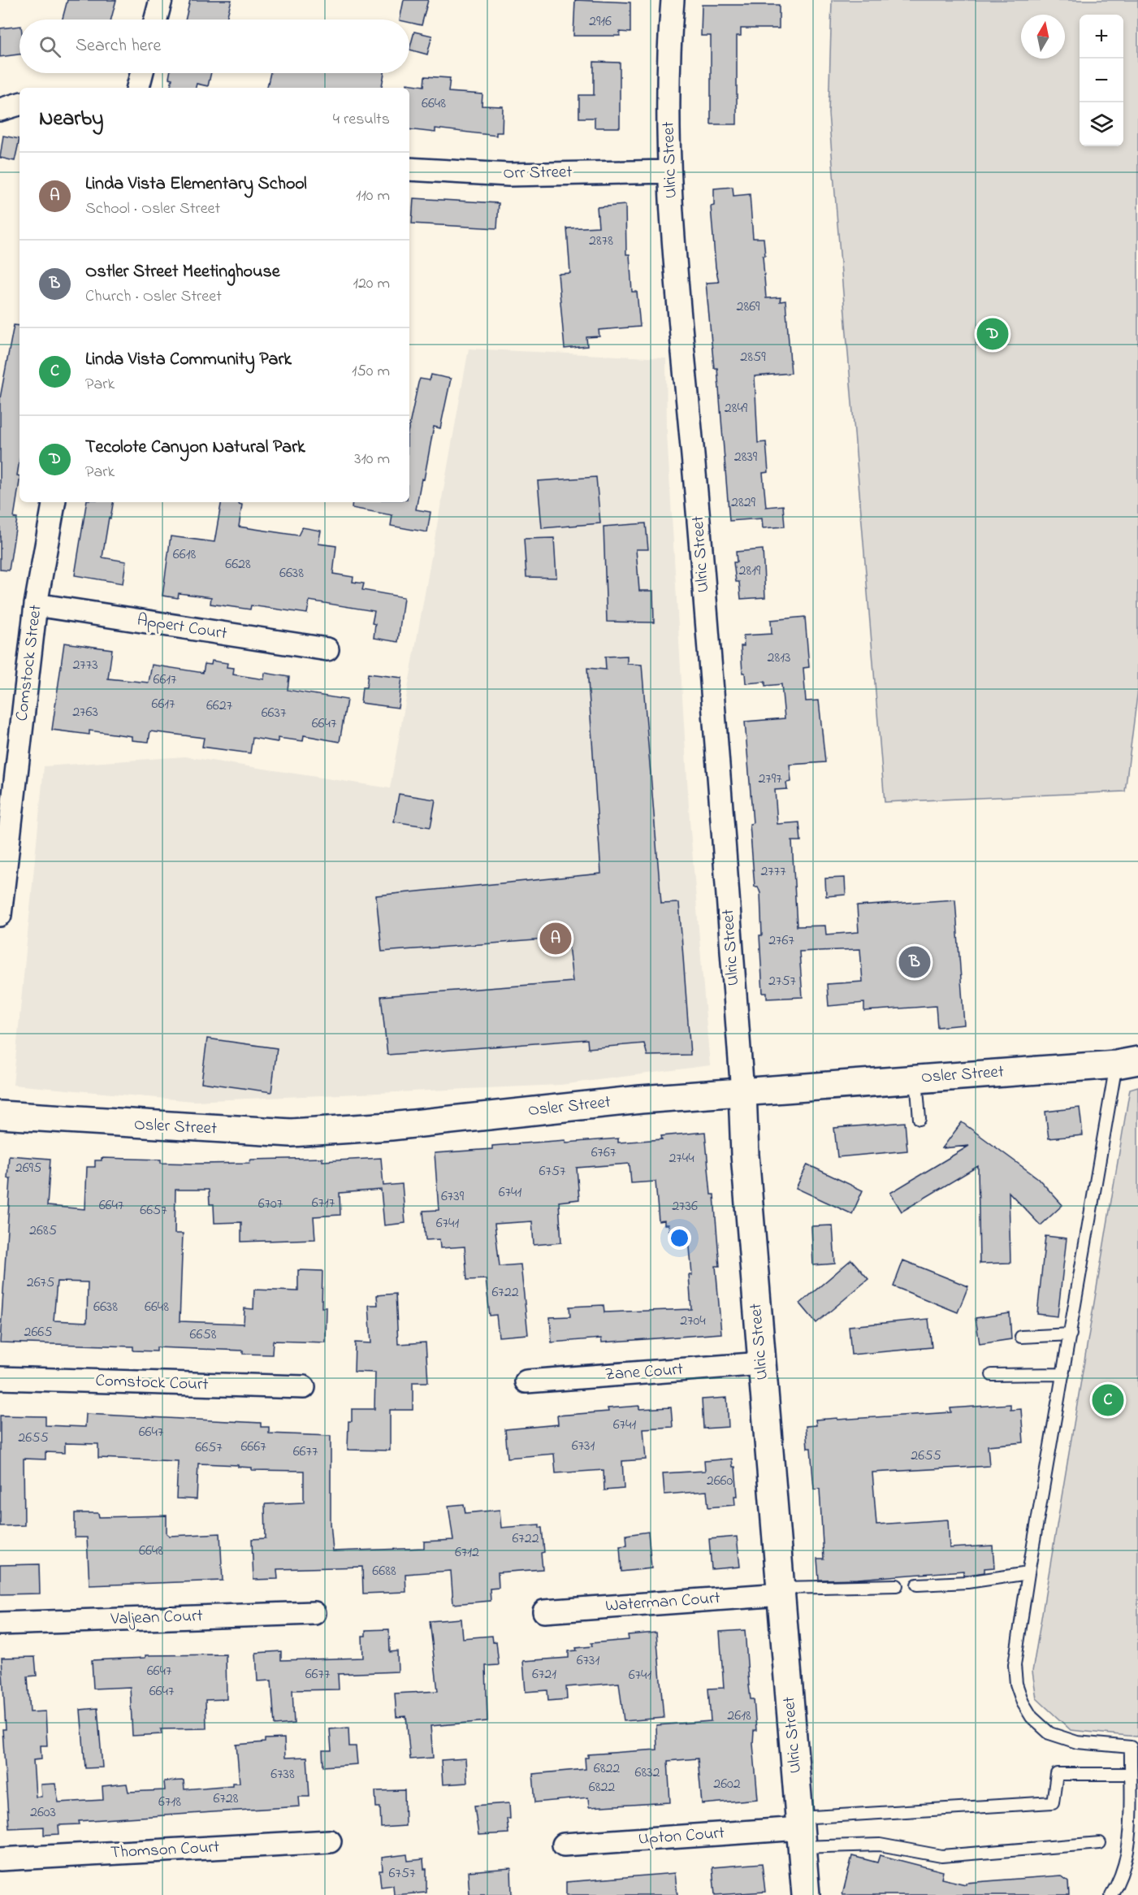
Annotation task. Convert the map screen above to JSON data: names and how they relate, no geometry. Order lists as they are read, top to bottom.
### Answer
{
  "streets": {
    "street": [
      "Ulric Street",
      "Orr Street",
      "Appert Court",
      "Comstock Street",
      "Osler Street",
      "Zane Court",
      "Comstock Court",
      "Waterman Court",
      "Valjean Court",
      "Upton Court",
      "Thomson Court"
    ]
  },
  "crossings": [
    ["Ulric Street", "Orr Street"],
    ["Ulric Street", "Osler Street"],
    ["Ulric Street", "Zane Court"],
    ["Ulric Street", "Waterman Court"],
    ["Ulric Street", "Upton Court"],
    ["Appert Court", "Comstock Street"]
  ],
  "house_numbers": [
    "2916",
    "6648",
    "2878",
    "2869",
    "2859",
    "2849",
    "2839",
    "2829",
    "6618",
    "6628",
    "2819",
    "6638",
    "2813",
    "2773",
    "6617",
    "6617",
    "6627",
    "2763",
    "6637",
    "6647",
    "2797",
    "2777",
    "2767",
    "2757",
    "6767",
    "2744",
    "2695",
    "6757",
    "6741",
    "6739",
    "6717",
    "6707",
    "6647",
    "2736",
    "6657",
    "6741",
    "2685",
    "2675",
    "6722",
    "6638",
    "6648",
    "2704",
    "2665",
    "6658",
    "6741",
    "6647",
    "2655",
    "6731",
    "6667",
    "6657",
    "6677",
    "2655",
    "2660",
    "6722",
    "6648",
    "6712",
    "6688",
    "6731",
    "6647",
    "6677",
    "6721",
    "6741",
    "6647",
    "2618",
    "6822",
    "6832",
    "6738",
    "2602",
    "6822",
    "6728",
    "6718",
    "2603",
    "6757"
  ],
  "north": "top",
  "page": {
    "map_buttons": ["+", "−"],
    "search": "Search here",
    "heading": ["Nearby", "4 results"],
    "list": [
      {
        "mark": "A",
        "name": "Linda Vista Elementary School",
        "note": "School · Osler Street",
        "value": "110 m"
      },
      {
        "mark": "B",
        "name": "Ostler Street Meetinghouse",
        "note": "Church · Osler Street",
        "value": "120 m"
      },
      {
        "mark": "C",
        "name": "Linda Vista Community Park",
        "note": "Park",
        "value": "150 m"
      },
      {
        "mark": "D",
        "name": "Tecolote Canyon Natural Park",
        "note": "Park",
        "value": "310 m"
      }
    ],
    "pins": [
      "D",
      "A",
      "B",
      "C"
    ]
  }
}
